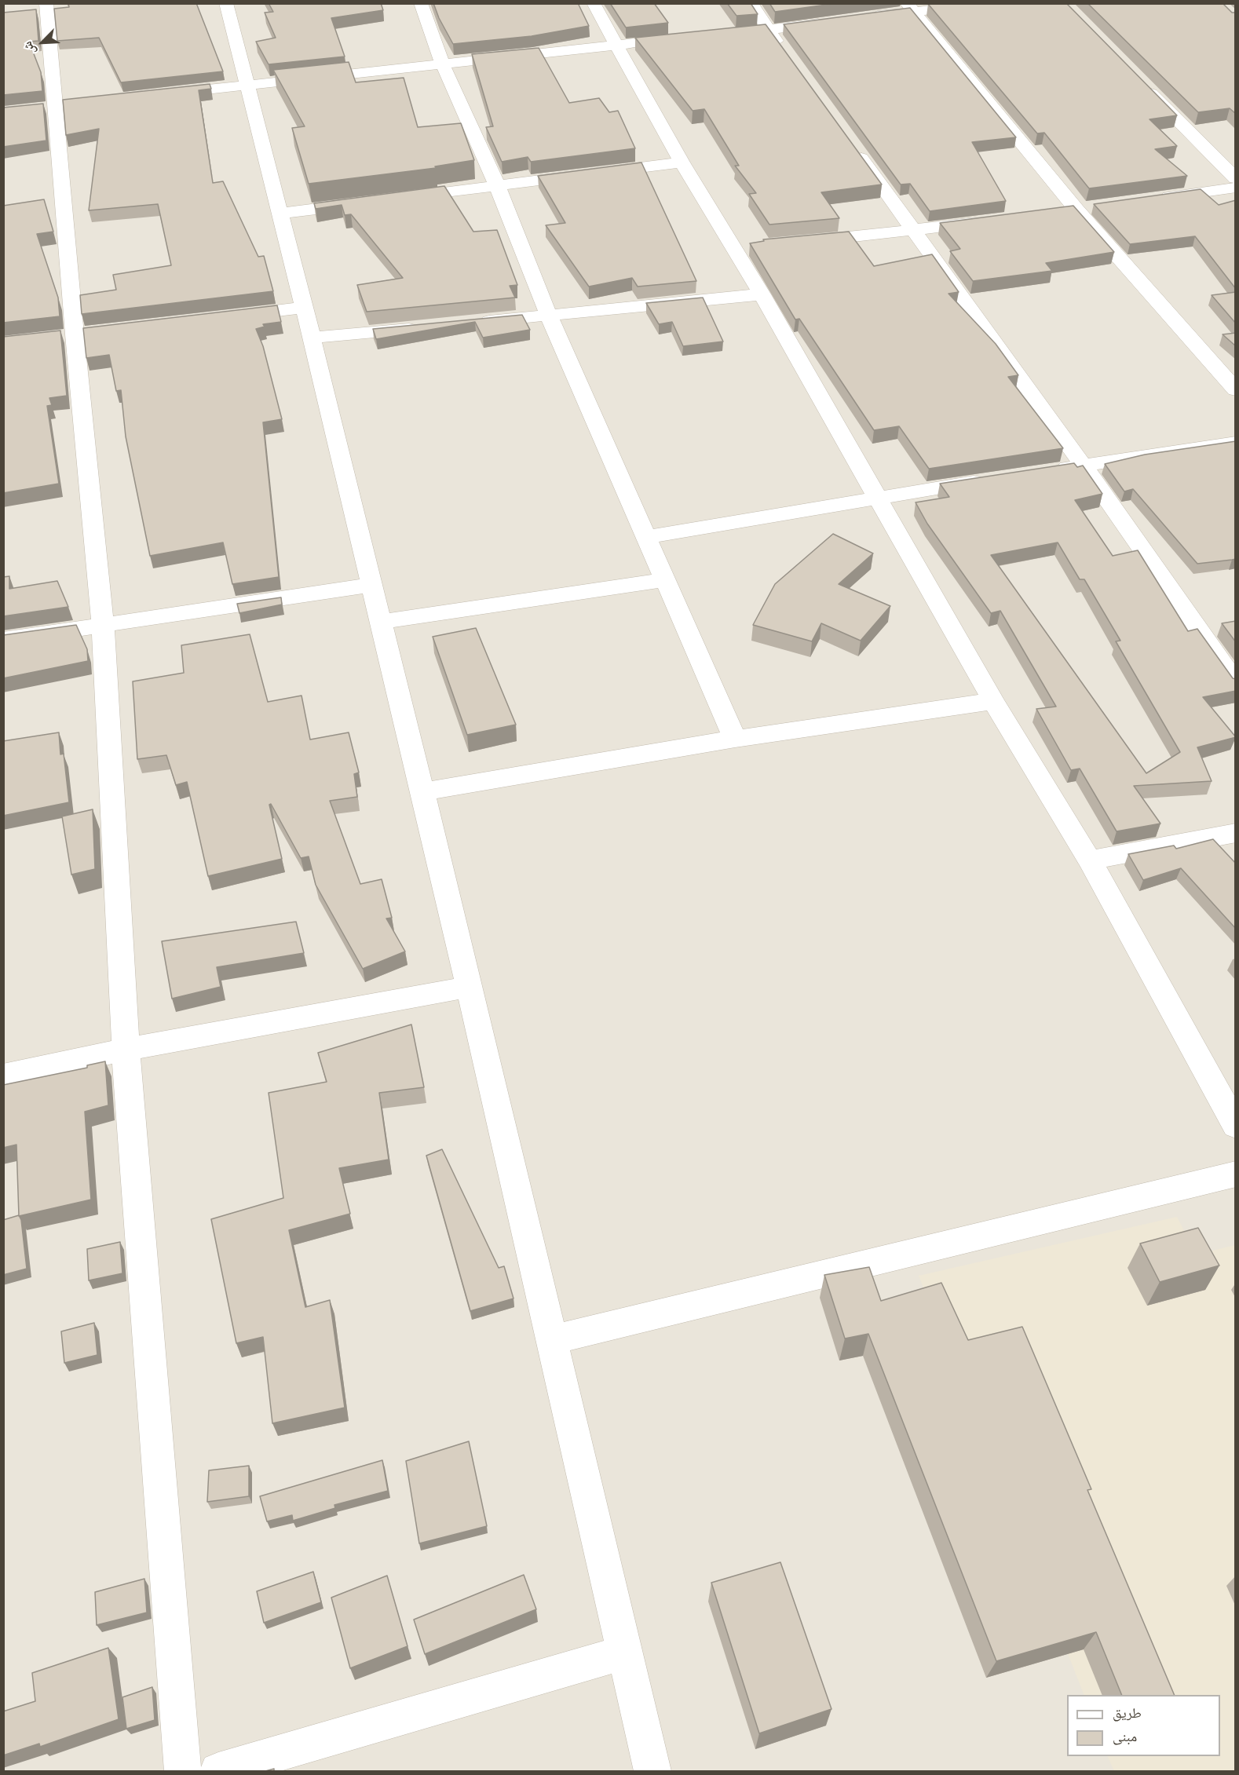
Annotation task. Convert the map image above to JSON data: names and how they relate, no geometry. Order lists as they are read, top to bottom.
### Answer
{
  "legend": ["طريق", "مبنى"],
  "north": "bottom left"
}
